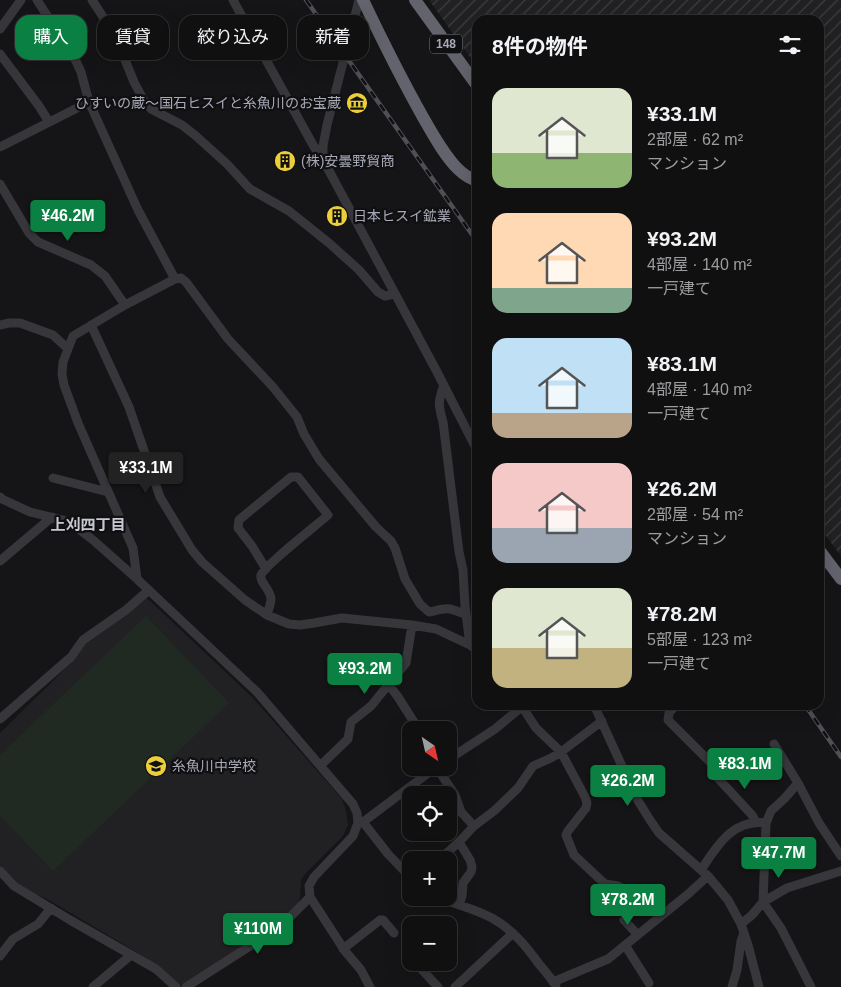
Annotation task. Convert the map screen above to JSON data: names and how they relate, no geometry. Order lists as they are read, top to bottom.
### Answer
{
  "streets": {
    "highway": ["148"]
  },
  "districts": ["上刈四丁目"],
  "places": {
    "museum": ["ひすいの蔵～国石ヒスイと糸魚川のお宝蔵"],
    "building": ["(株)安曇野貿商", "日本ヒスイ鉱業"],
    "school or university": ["糸魚川中学校"]
  },
  "north": "bottom right",
  "page": {
    "chip": [
      "購入",
      "賃貸",
      "絞り込み",
      "新着"
    ],
    "heading": "8件の物件",
    "list": [
      {
        "name": "¥33.1M",
        "note": "2部屋 · 62 m² · マンション"
      },
      {
        "name": "¥93.2M",
        "note": "4部屋 · 140 m² · 一戸建て"
      },
      {
        "name": "¥83.1M",
        "note": "4部屋 · 140 m² · 一戸建て"
      },
      {
        "name": "¥26.2M",
        "note": "2部屋 · 54 m² · マンション"
      },
      {
        "name": "¥78.2M",
        "note": "5部屋 · 123 m² · 一戸建て"
      }
    ],
    "price": [
      "¥46.2M",
      "¥33.1M",
      "¥93.2M",
      "¥83.1M",
      "¥26.2M",
      "¥47.7M",
      "¥78.2M",
      "¥110M"
    ],
    "map_buttons": ["+", "−"]
  }
}
